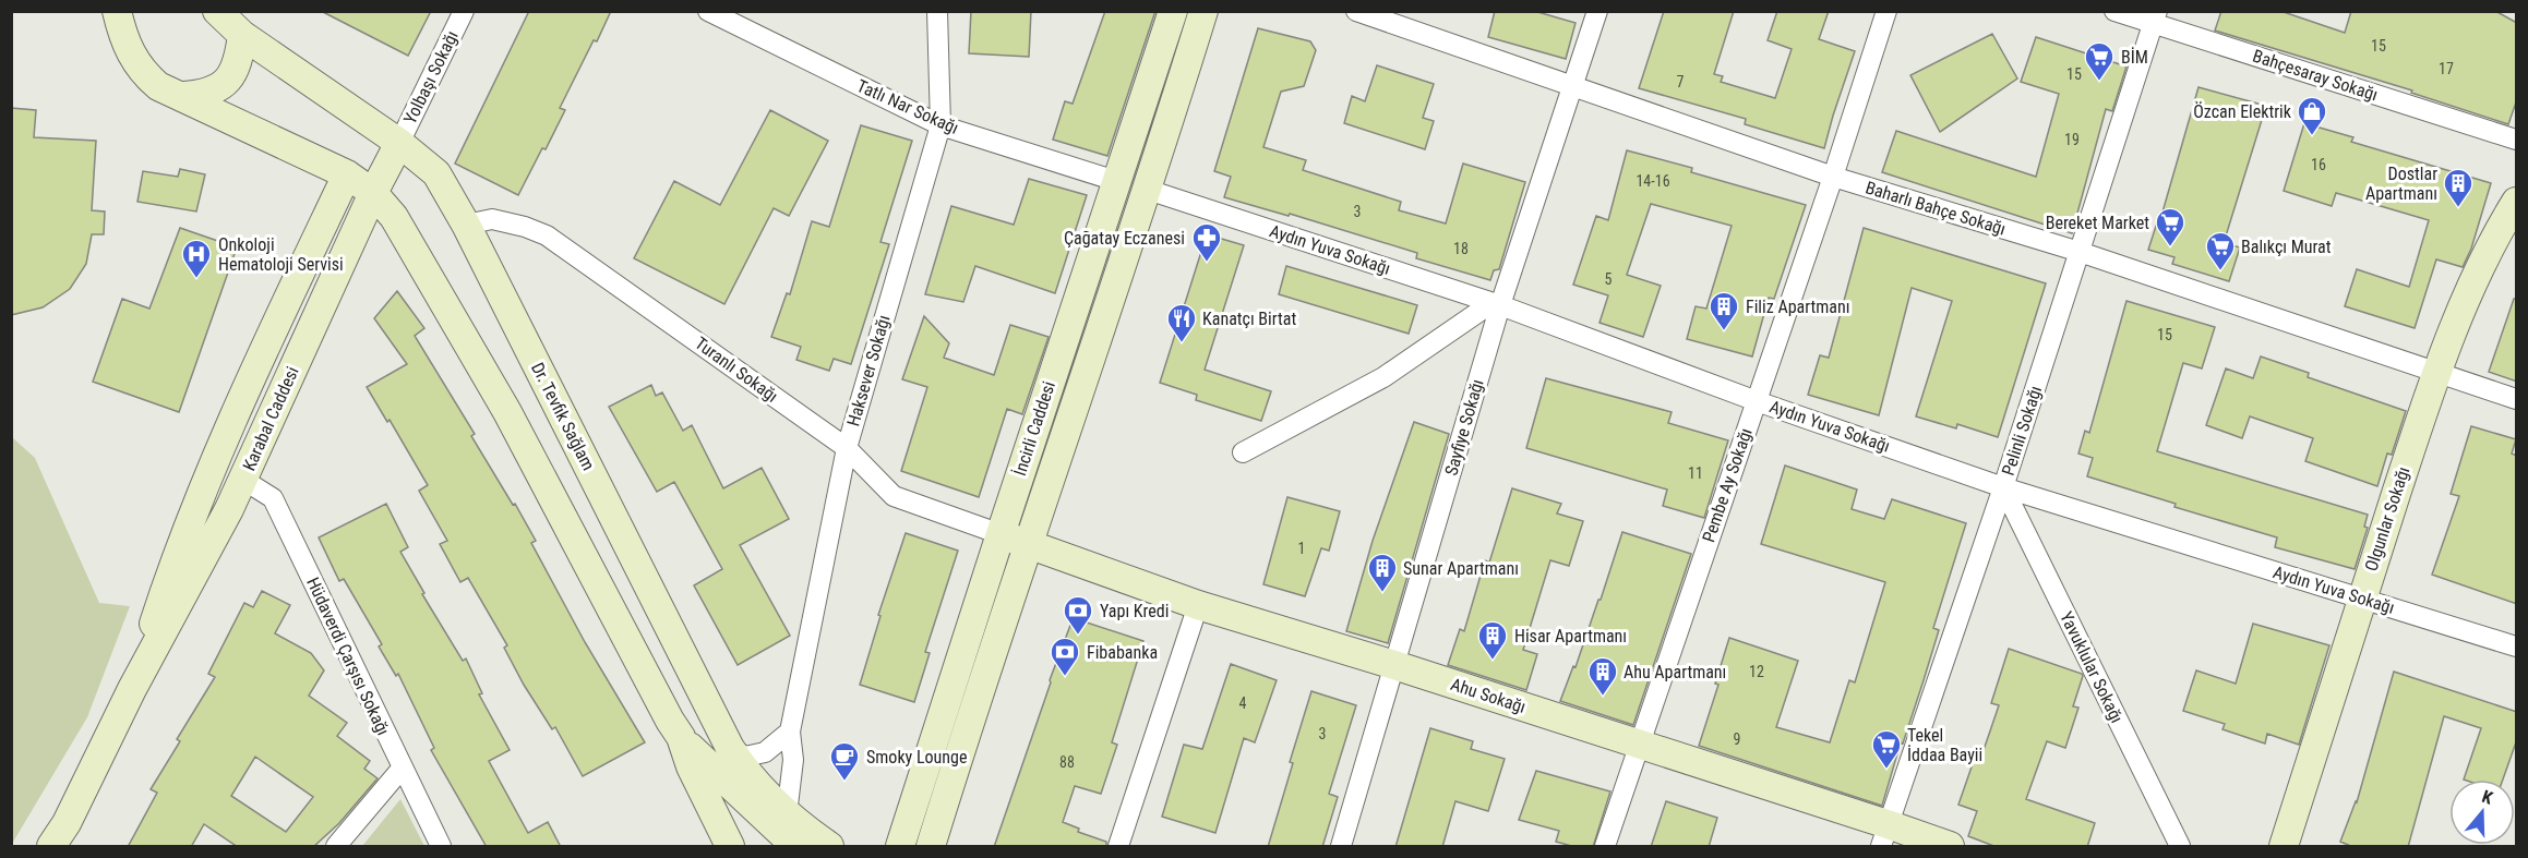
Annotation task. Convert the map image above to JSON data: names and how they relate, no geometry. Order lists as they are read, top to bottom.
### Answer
{
  "streets": {
    "main road": [
      "Dr. Tevfik Sağlam",
      "Karabal Caddesi",
      "İncirli Caddesi",
      "Olgunlar Sokağı",
      "Ahu Sokağı"
    ],
    "street": [
      "Bahçesaray Sokağı",
      "Yolbaşı Sokağı",
      "Tatlı Nar Sokağı",
      "Baharlı Bahçe Sokağı",
      "Aydın Yuva Sokağı",
      "Turanlı Sokağı",
      "Haksever Sokağı",
      "Sayfiye Sokağı",
      "Pelinli Sokağı",
      "Pembe Ay Sokağı",
      "Hüdaverdi Çarşısı Sokağı",
      "Yavuklular Sokağı"
    ]
  },
  "crossings": [
    ["Bahçesaray Sokağı", "Pelinli Sokağı"],
    ["Yolbaşı Sokağı", "Dr. Tevfik Sağlam"],
    ["Yolbaşı Sokağı", "Karabal Caddesi"],
    ["Tatlı Nar Sokağı", "Haksever Sokağı"],
    ["Tatlı Nar Sokağı", "İncirli Caddesi"],
    ["Baharlı Bahçe Sokağı", "Sayfiye Sokağı"],
    ["Baharlı Bahçe Sokağı", "Pelinli Sokağı"],
    ["Baharlı Bahçe Sokağı", "Pembe Ay Sokağı"],
    ["Baharlı Bahçe Sokağı", "Olgunlar Sokağı"],
    ["Aydın Yuva Sokağı", "Sayfiye Sokağı"],
    ["Aydın Yuva Sokağı", "İncirli Caddesi"],
    ["Aydın Yuva Sokağı", "Pelinli Sokağı"],
    ["Aydın Yuva Sokağı", "Pembe Ay Sokağı"],
    ["Aydın Yuva Sokağı", "Olgunlar Sokağı"],
    ["Aydın Yuva Sokağı", "Yavuklular Sokağı"],
    ["Turanlı Sokağı", "Haksever Sokağı"],
    ["Turanlı Sokağı", "Dr. Tevfik Sağlam"],
    ["Turanlı Sokağı", "İncirli Caddesi"],
    ["Turanlı Sokağı", "Ahu Sokağı"],
    ["Haksever Sokağı", "Dr. Tevfik Sağlam"],
    ["Dr. Tevfik Sağlam", "Karabal Caddesi"],
    ["Karabal Caddesi", "Hüdaverdi Çarşısı Sokağı"],
    ["Sayfiye Sokağı", "Ahu Sokağı"],
    ["İncirli Caddesi", "Ahu Sokağı"],
    ["Pelinli Sokağı", "Yavuklular Sokağı"],
    ["Pelinli Sokağı", "Ahu Sokağı"],
    ["Pembe Ay Sokağı", "Ahu Sokağı"]
  ],
  "places": {
    "supermarket": [
      "BİM",
      "Bereket Market",
      "Balıkçı Murat",
      "Tekel İddaa Bayii"
    ],
    "shop": ["Özcan Elektrik"],
    "building": [
      "Dostlar Apartmanı",
      "Filiz Apartmanı",
      "Sunar Apartmanı",
      "Hisar Apartmanı",
      "Ahu Apartmanı"
    ],
    "pharmacy": ["Çağatay Eczanesi"],
    "hospital": ["Onkoloji Hematoloji Servisi"],
    "restaurant": ["Kanatçı Birtat"],
    "bank": ["Yapı Kredi", "Fibabanka"],
    "cafe": ["Smoky Lounge"]
  },
  "house_numbers": [
    "15",
    "17",
    "15",
    "7",
    "19",
    "16",
    "14-16",
    "3",
    "18",
    "5",
    "15",
    "11",
    "1",
    "12",
    "4",
    "3",
    "9",
    "88"
  ],
  "north": "top"
}
